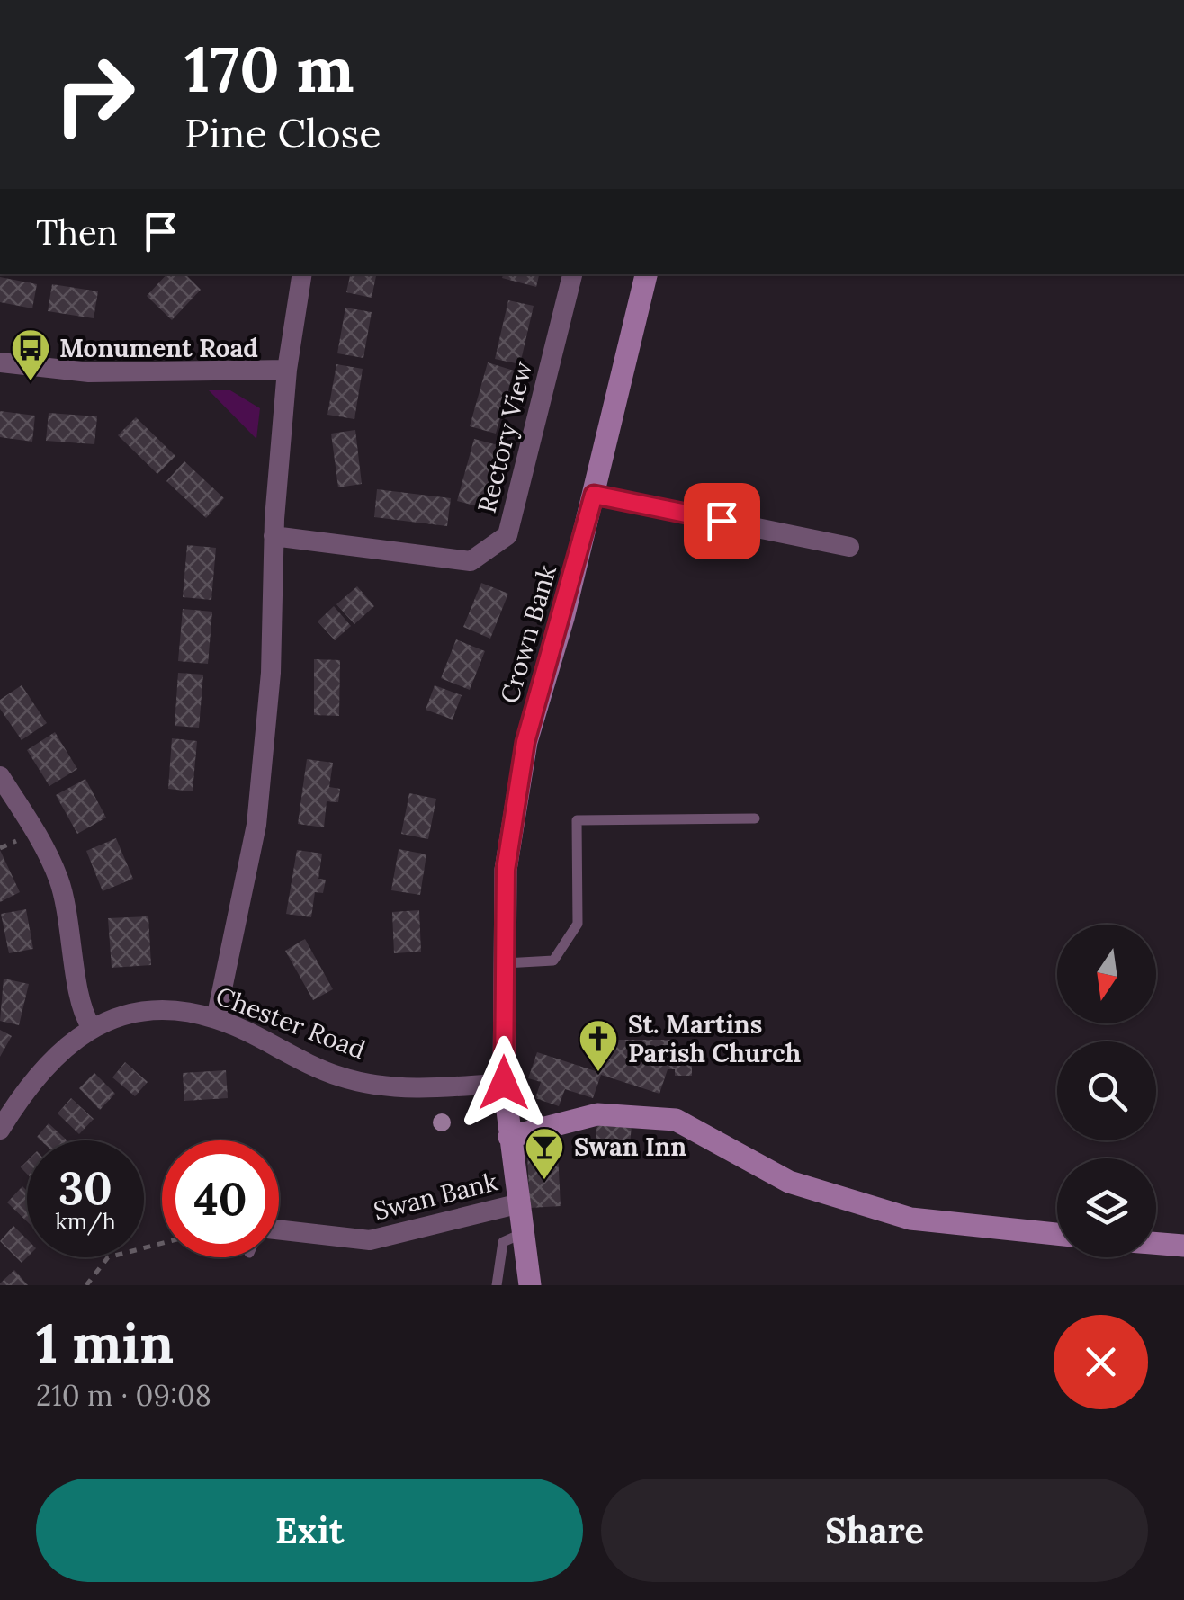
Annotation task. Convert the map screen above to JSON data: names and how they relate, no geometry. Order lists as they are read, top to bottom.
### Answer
{
  "streets": {
    "street": [
      "Rectory View",
      "Crown Bank",
      "Chester Road",
      "Swan Bank"
    ]
  },
  "crossings": [
    ["Crown Bank", "Chester Road"],
    ["Crown Bank", "Swan Bank"]
  ],
  "places": {
    "bus stop": ["Monument Road"],
    "church": ["St. Martins Parish Church"],
    "bar": ["Swan Inn"]
  },
  "north": "bottom",
  "page": {
    "turn": ["170 m", "Pine Close"],
    "then": "Then",
    "speed": "30 km/h",
    "limit": "40",
    "heading": ["1 min", "210 m · 09:08"],
    "buttons": ["Exit", "Share"]
  }
}
